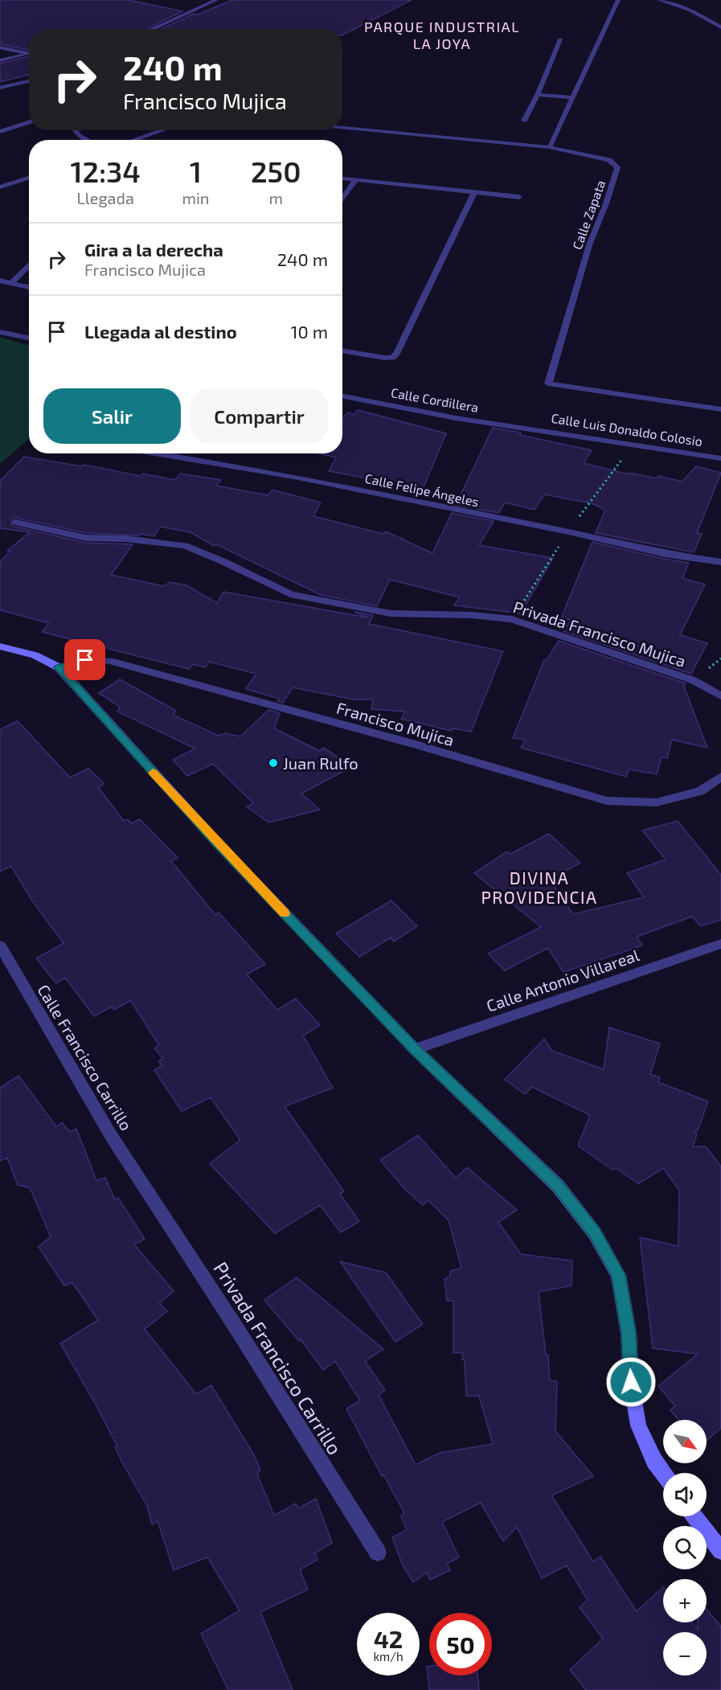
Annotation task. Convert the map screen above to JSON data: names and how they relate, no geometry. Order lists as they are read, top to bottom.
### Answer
{
  "streets": {
    "street": [
      "Calle Zapata",
      "Calle Cordillera",
      "Calle Luis Donaldo Colosio",
      "Calle Felipe Ángeles",
      "Privada Francisco Mujica",
      "Francisco Mujica",
      "Calle Antonio Villareal",
      "Calle Francisco Carrillo",
      "Privada Francisco Carrillo"
    ]
  },
  "crossings": [
    ["Calle Cordillera", "Calle Luis Donaldo Colosio"],
    ["Calle Francisco Carrillo", "Privada Francisco Carrillo"]
  ],
  "districts": ["PARQUE INDUSTRIAL LA JOYA", "DIVINA PROVIDENCIA"],
  "places": ["Juan Rulfo"],
  "north": "bottom right",
  "page": {
    "turn": ["240 m", "Francisco Mujica"],
    "eta": [
      "12:34",
      "Llegada",
      "1",
      "min",
      "250",
      "m"
    ],
    "list": [
      {
        "name": "Gira a la derecha",
        "note": "Francisco Mujica",
        "value": "240 m"
      },
      {
        "name": "Llegada al destino",
        "value": "10 m"
      }
    ],
    "buttons": ["Salir", "Compartir"],
    "map_buttons": ["+", "−"],
    "speed": "42 km/h",
    "limit": "50"
  }
}
